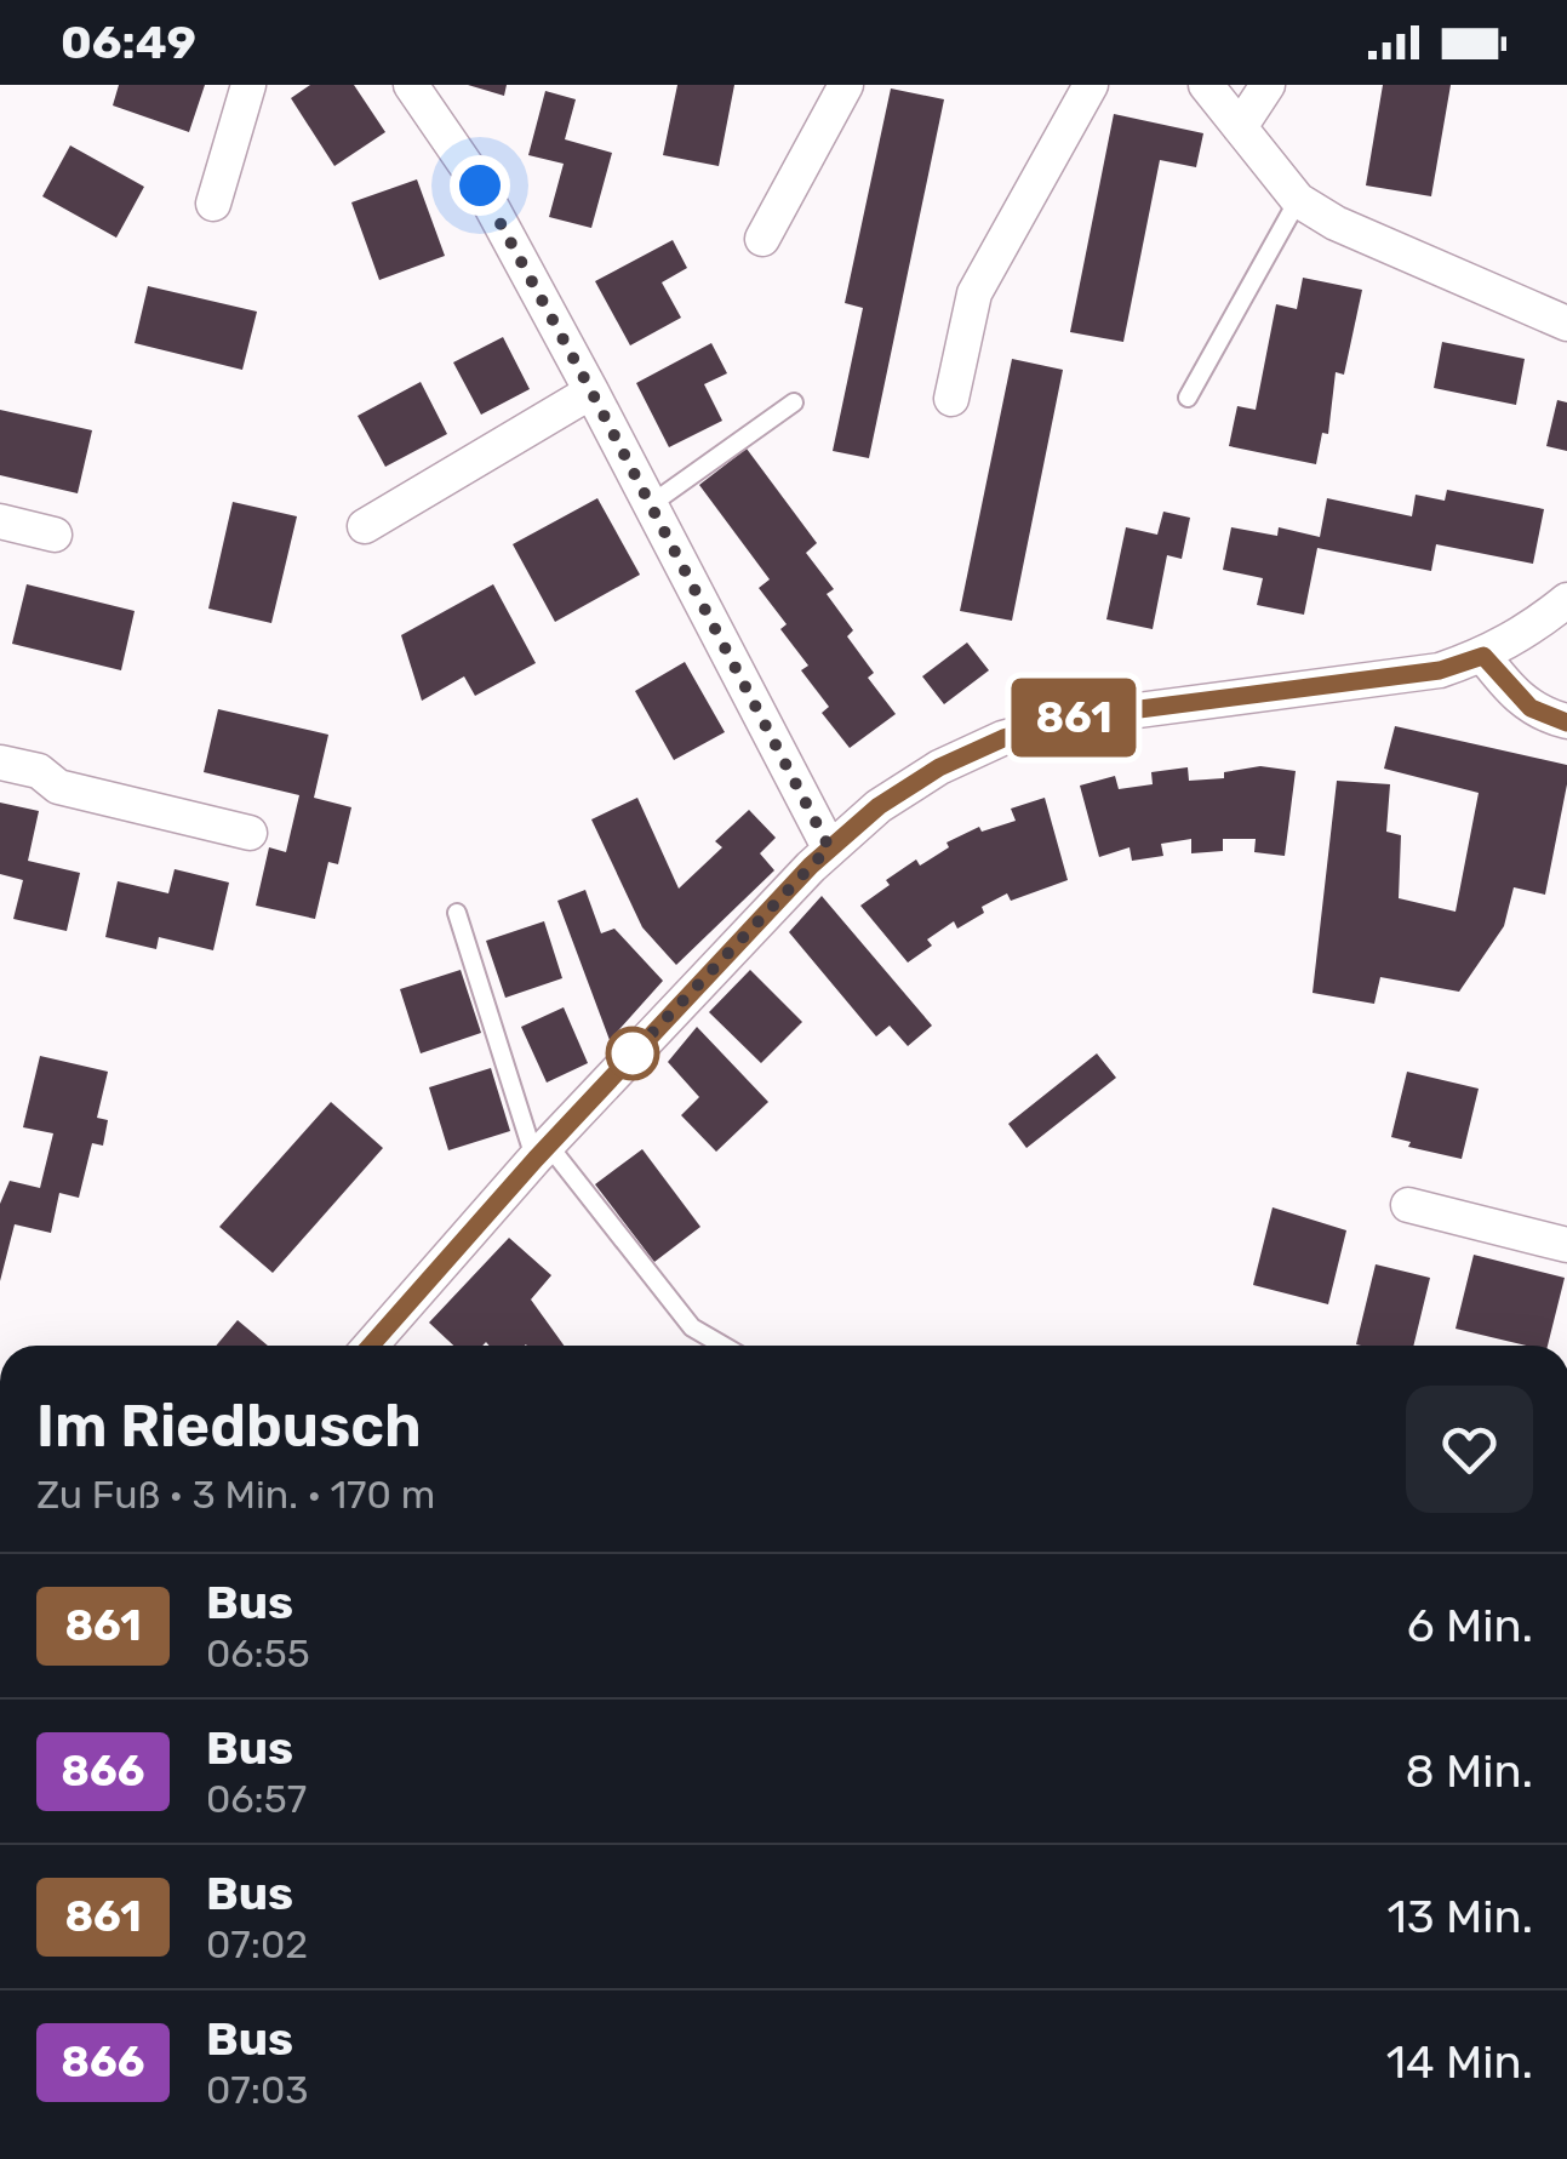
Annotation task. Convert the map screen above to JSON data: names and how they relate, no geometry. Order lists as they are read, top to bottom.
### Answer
{
  "lines": ["bus line 861"],
  "page": {
    "status": "06:49",
    "on_map": "861",
    "heading": ["Im Riedbusch", "Zu Fuß · 3 Min. · 170 m"],
    "list": [
      {
        "mark": "861",
        "name": "Bus",
        "note": "06:55",
        "value": "6 Min."
      },
      {
        "mark": "866",
        "name": "Bus",
        "note": "06:57",
        "value": "8 Min."
      },
      {
        "mark": "861",
        "name": "Bus",
        "note": "07:02",
        "value": "13 Min."
      },
      {
        "mark": "866",
        "name": "Bus",
        "note": "07:03",
        "value": "14 Min."
      }
    ]
  }
}
